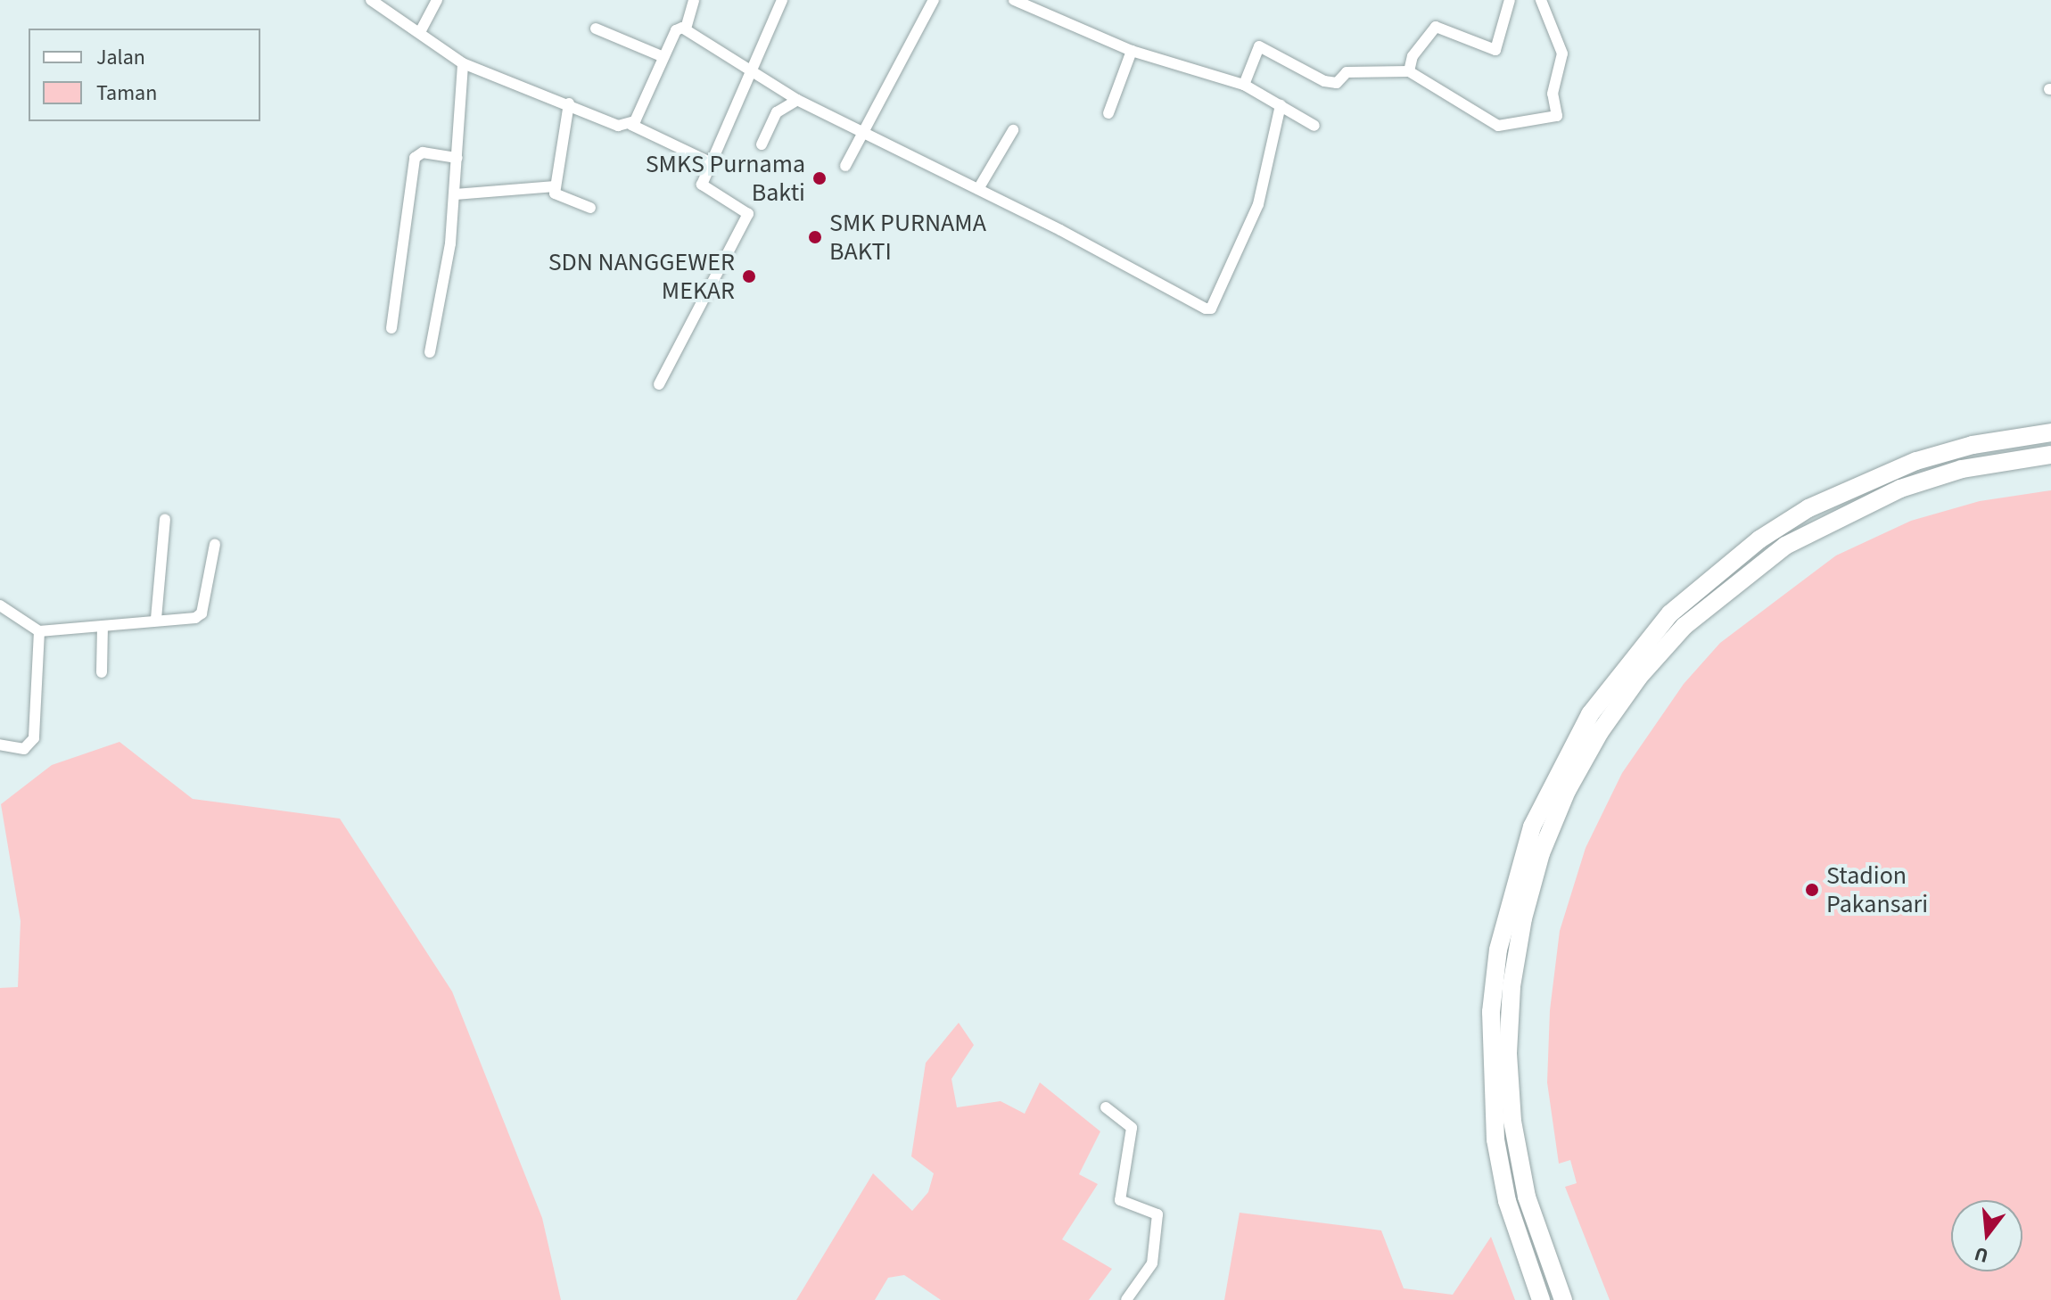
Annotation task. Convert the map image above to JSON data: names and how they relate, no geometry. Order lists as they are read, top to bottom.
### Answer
{
  "places": [
    "SMKS Purnama Bakti",
    "SMK PURNAMA BAKTI",
    "SDN NANGGEWER MEKAR",
    "Stadion Pakansari"
  ],
  "legend": ["Jalan", "Taman"],
  "north": "bottom"
}
